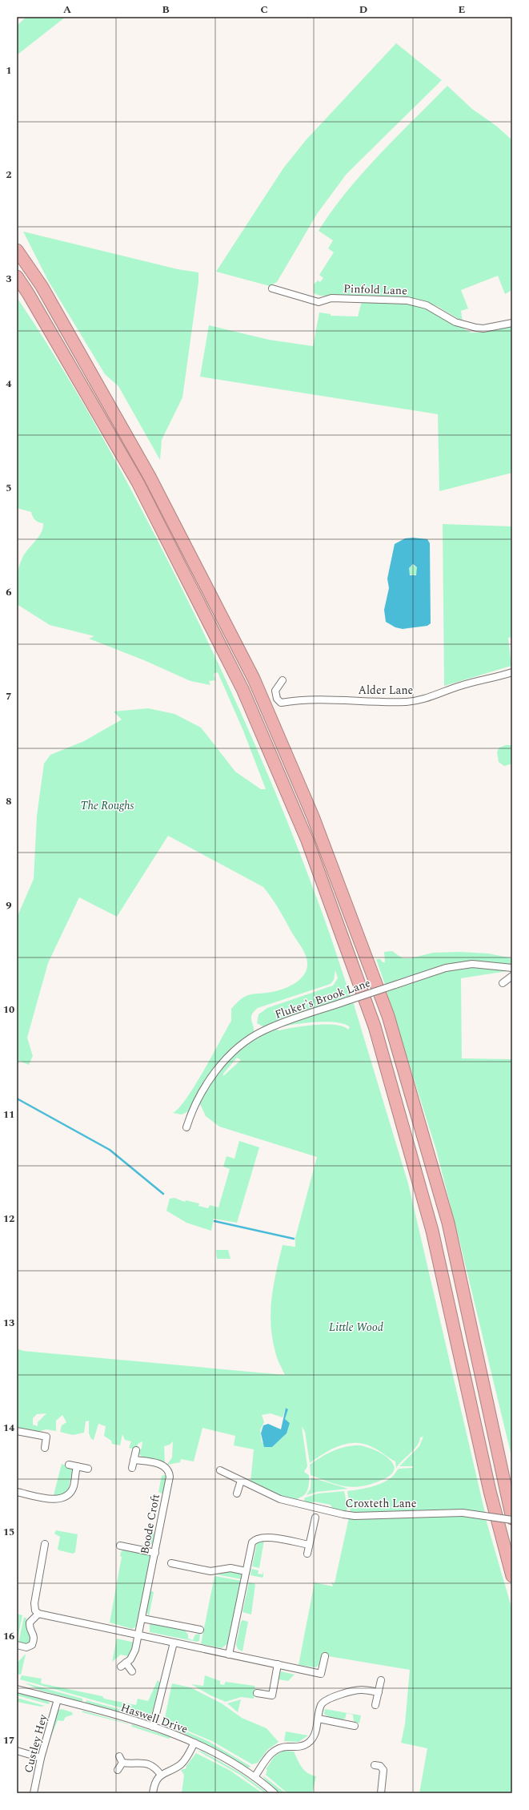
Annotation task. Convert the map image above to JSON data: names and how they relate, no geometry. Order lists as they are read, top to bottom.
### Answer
{
  "streets": {
    "street": [
      "Pinfold Lane",
      "Alder Lane",
      "Fluker's Brook Lane",
      "Croxteth Lane",
      "Boode Croft",
      "Haswell Drive",
      "Custley Hey"
    ]
  },
  "crossings": [
    ["Haswell Drive", "Custley Hey"]
  ],
  "parks": ["The Roughs", "Little Wood"],
  "grid": {
    "columns": [
      "A",
      "B",
      "C",
      "D",
      "E"
    ],
    "rows": [
      "1",
      "2",
      "3",
      "4",
      "5",
      "6",
      "7",
      "8",
      "9",
      "10",
      "11",
      "12",
      "13",
      "14",
      "15",
      "16",
      "17"
    ]
  }
}
